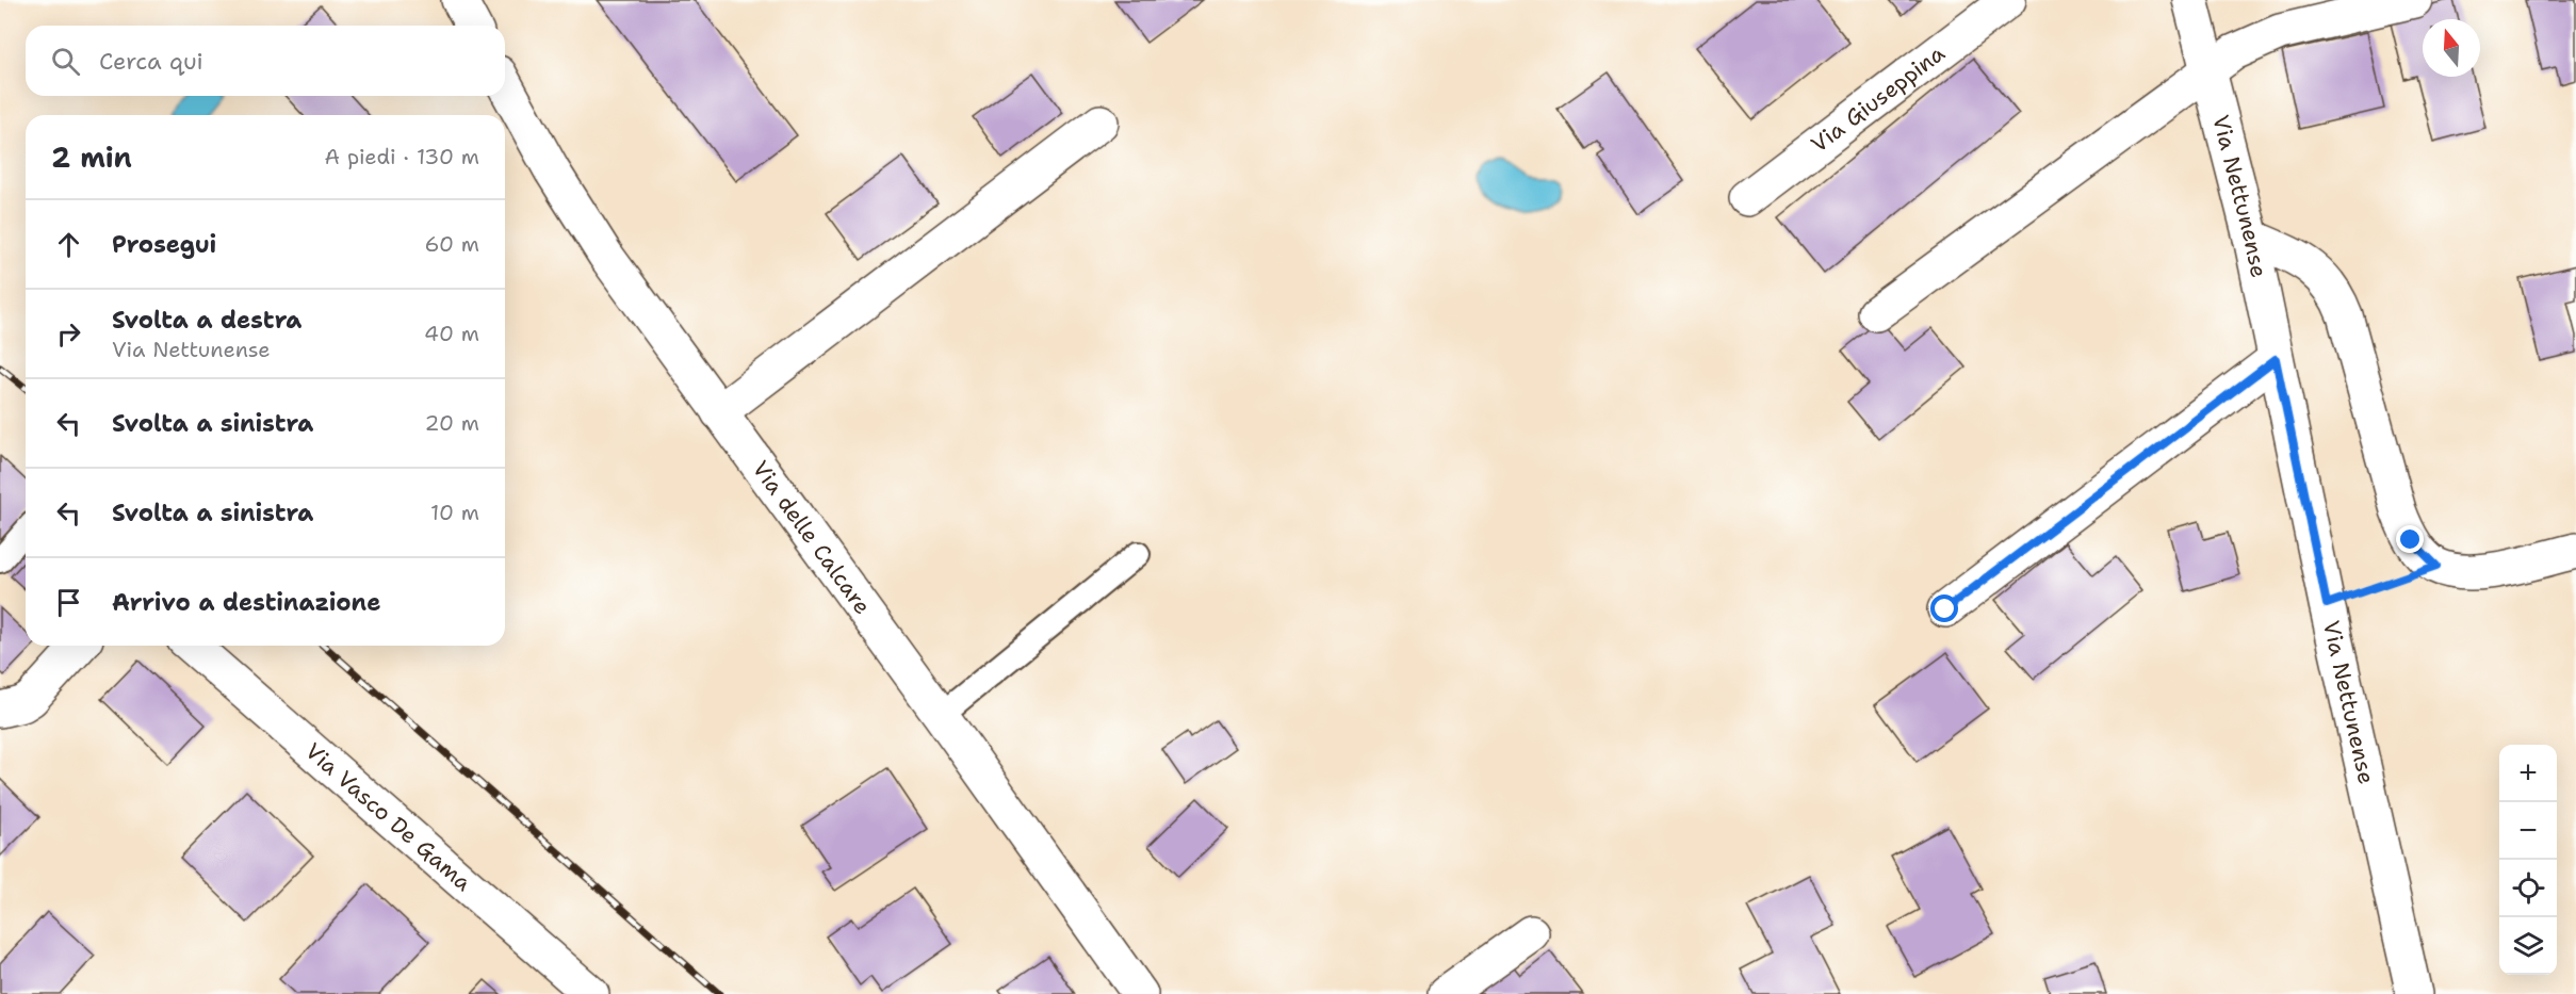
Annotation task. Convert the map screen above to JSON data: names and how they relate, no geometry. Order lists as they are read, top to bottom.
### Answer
{
  "streets": {
    "street": [
      "Via Giuseppina",
      "Via Nettunense",
      "Via delle Calcare",
      "Via Vasco De Gama"
    ]
  },
  "north": "top",
  "page": {
    "search": "Cerca qui",
    "heading": ["2 min", "A piedi · 130 m"],
    "list": [
      ["Prosegui", "60 m"],
      ["Svolta a destra", "Via Nettunense", "40 m"],
      ["Svolta a sinistra", "20 m"],
      ["Svolta a sinistra", "10 m"],
      "Arrivo a destinazione"
    ],
    "map_buttons": ["+", "−"]
  }
}
